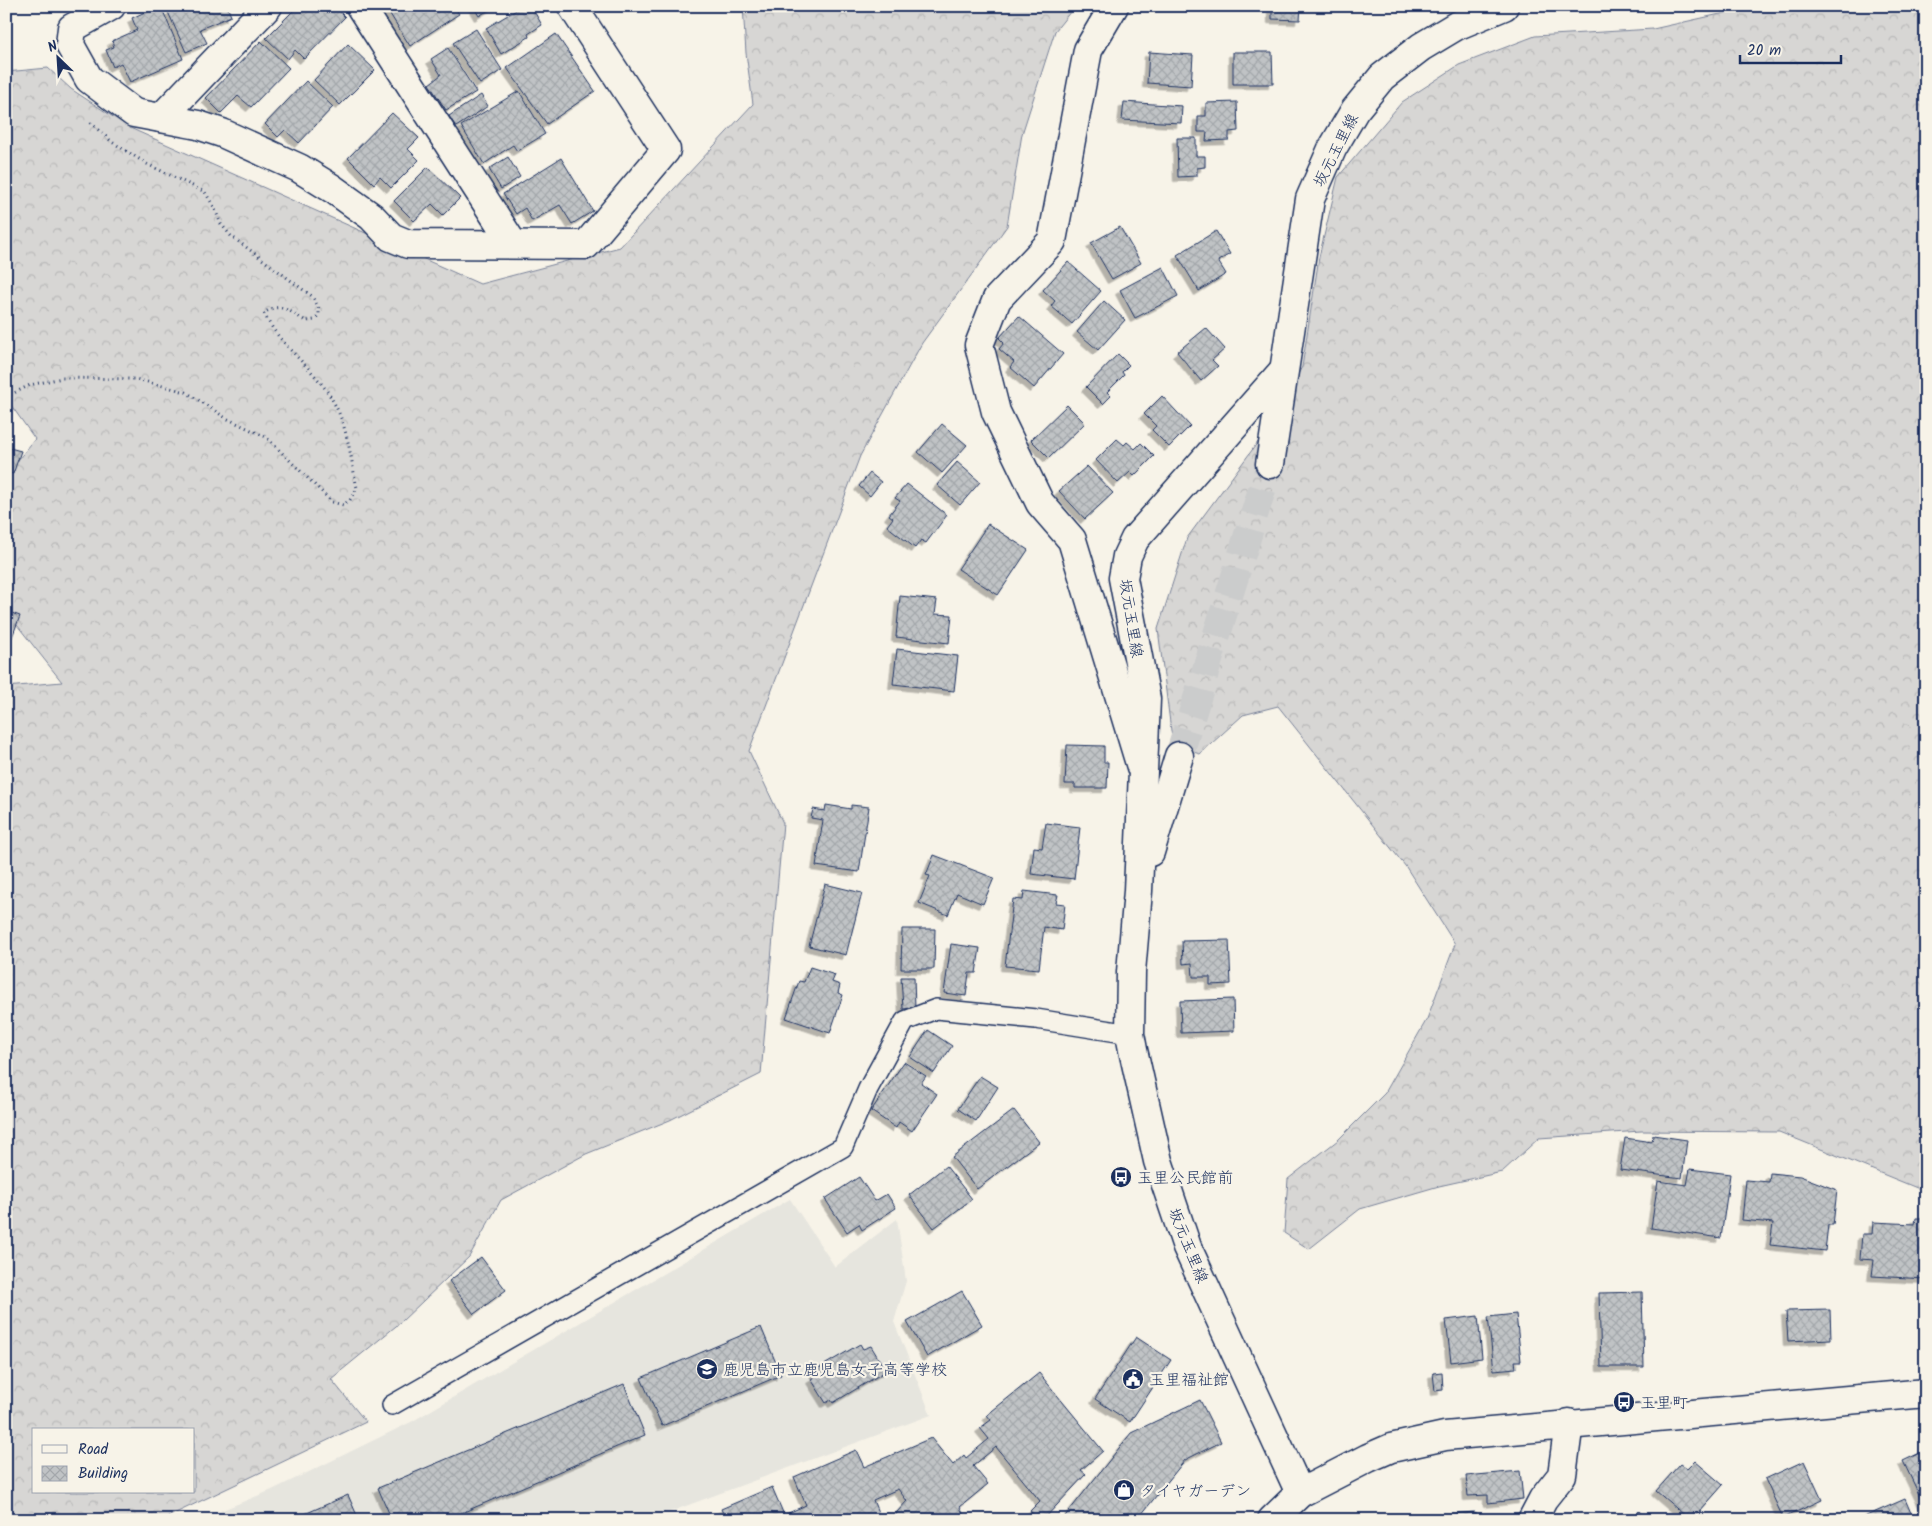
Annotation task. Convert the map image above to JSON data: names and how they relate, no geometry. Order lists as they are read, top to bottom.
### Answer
{
  "streets": {
    "street": ["坂元玉里線"]
  },
  "places": {
    "bus stop": ["玉里公民館前", "玉里町"],
    "school or university": ["鹿児島市立鹿児島女子高等学校"],
    "public building": ["玉里福祉館"],
    "shop": ["タイヤガーデン"]
  },
  "legend": ["Road", "Building"],
  "scale_bar": "20 m",
  "north": "top left"
}
